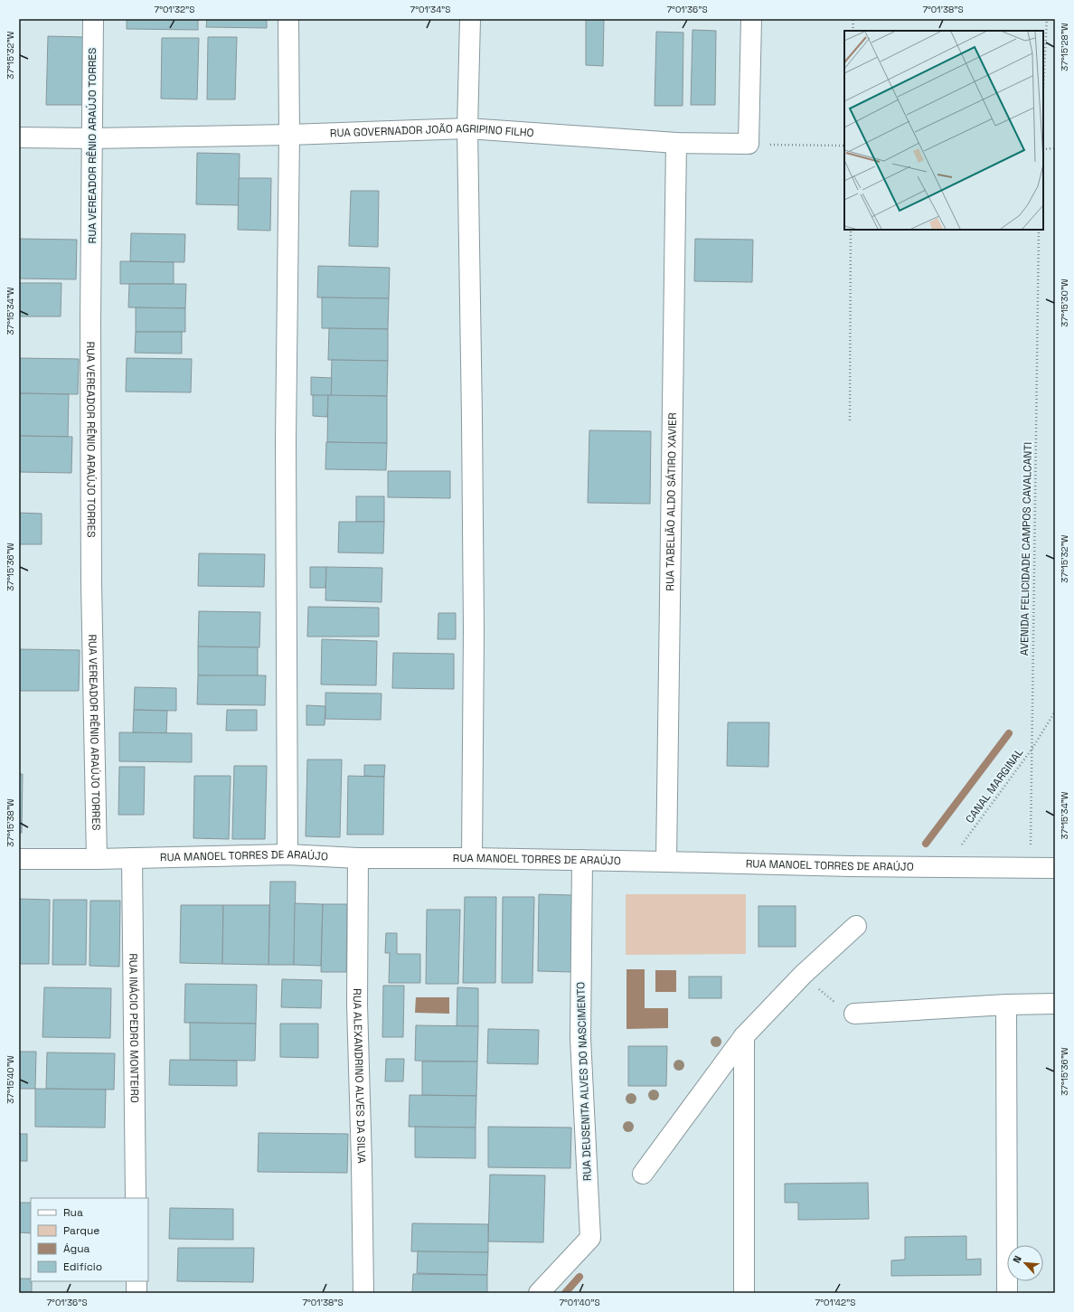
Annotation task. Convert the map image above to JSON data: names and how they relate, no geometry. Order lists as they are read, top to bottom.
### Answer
{
  "streets": {
    "street": [
      "RUA GOVERNADOR JOÃO AGRIPINO FILHO",
      "RUA VEREADOR RÊNIO ARAÚJO TORRES",
      "RUA TABELIÃO ALDO SÁTIRO XAVIER",
      "RUA MANOEL TORRES DE ARAÚJO",
      "RUA INÁCIO PEDRO MONTEIRO",
      "RUA ALEXANDRINO ALVES DA SILVA",
      "RUA DEUSENITA ALVES DO NASCIMENTO"
    ],
    "path": ["AVENIDA FELICIDADE CAMPOS CAVALCANTI", "CANAL MARGINAL"]
  },
  "crossings": [
    ["RUA GOVERNADOR JOÃO AGRIPINO FILHO", "RUA VEREADOR RÊNIO ARAÚJO TORRES"],
    ["RUA GOVERNADOR JOÃO AGRIPINO FILHO", "RUA TABELIÃO ALDO SÁTIRO XAVIER"],
    ["RUA VEREADOR RÊNIO ARAÚJO TORRES", "RUA MANOEL TORRES DE ARAÚJO"],
    ["RUA TABELIÃO ALDO SÁTIRO XAVIER", "RUA MANOEL TORRES DE ARAÚJO"],
    ["AVENIDA FELICIDADE CAMPOS CAVALCANTI", "CANAL MARGINAL"],
    ["AVENIDA FELICIDADE CAMPOS CAVALCANTI", "RUA MANOEL TORRES DE ARAÚJO"],
    ["CANAL MARGINAL", "RUA MANOEL TORRES DE ARAÚJO"],
    ["RUA MANOEL TORRES DE ARAÚJO", "RUA INÁCIO PEDRO MONTEIRO"],
    ["RUA MANOEL TORRES DE ARAÚJO", "RUA ALEXANDRINO ALVES DA SILVA"],
    ["RUA MANOEL TORRES DE ARAÚJO", "RUA DEUSENITA ALVES DO NASCIMENTO"]
  ],
  "legend": [
    "Rua",
    "Parque",
    "Água",
    "Edifício"
  ],
  "north": "top left",
  "coordinates": [
    "7°01'32\"S",
    "7°01'34\"S",
    "7°01'36\"S",
    "7°01'38\"S",
    "37°15'28\"W",
    "37°15'32\"W",
    "37°15'30\"W",
    "37°15'34\"W",
    "37°15'36\"W",
    "37°15'38\"W",
    "37°15'40\"W",
    "7°01'40\"S",
    "7°01'42\"S"
  ]
}
